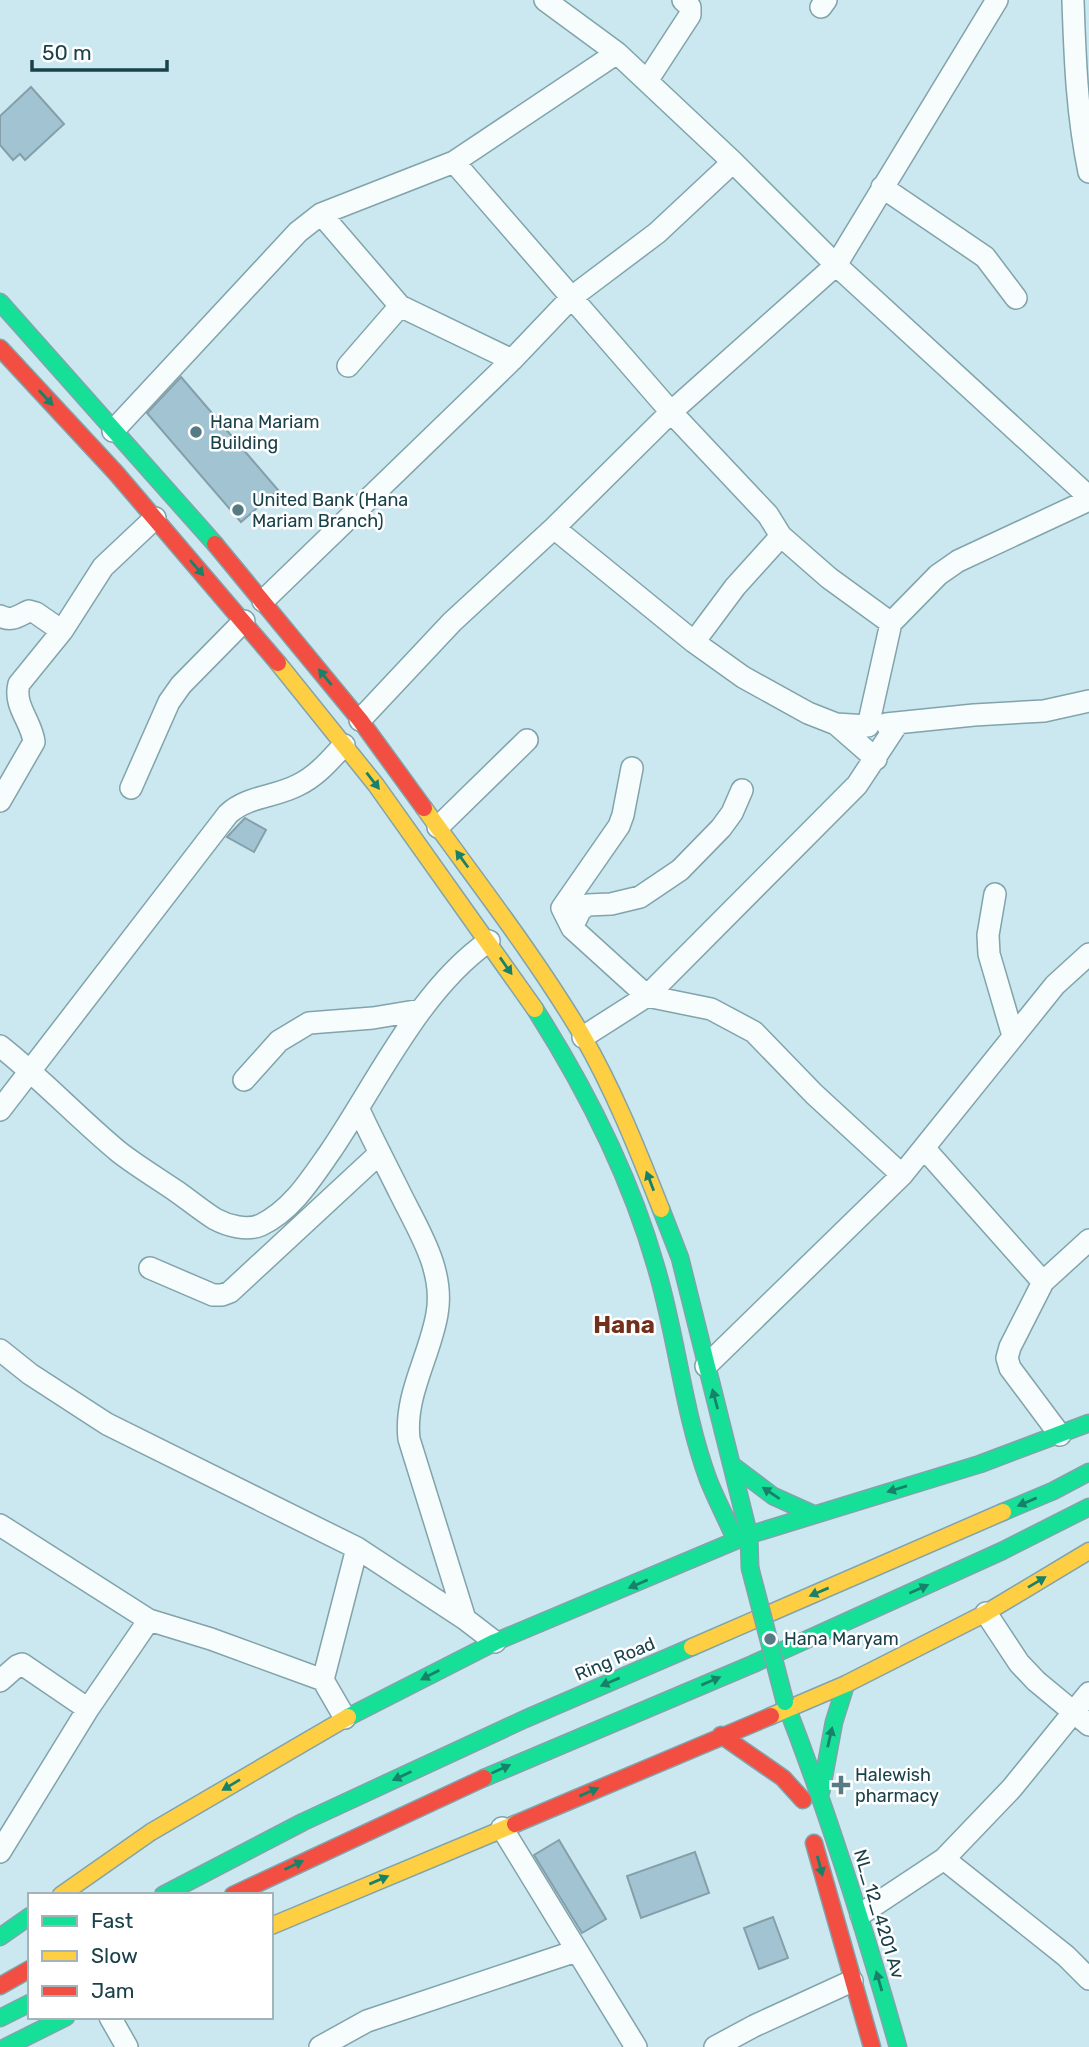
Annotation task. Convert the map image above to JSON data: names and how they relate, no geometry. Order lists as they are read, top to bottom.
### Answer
{
  "streets": {
    "main road": ["Ring Road", "NL_12_4201 Av"]
  },
  "districts": ["Hana"],
  "places": {
    "other": ["Hana Mariam Building", "United Bank (Hana Mariam Branch)", "Hana Maryam"],
    "health": ["Halewish pharmacy"]
  },
  "legend": ["Fast", "Slow", "Jam"],
  "scale_bar": "50 m"
}
